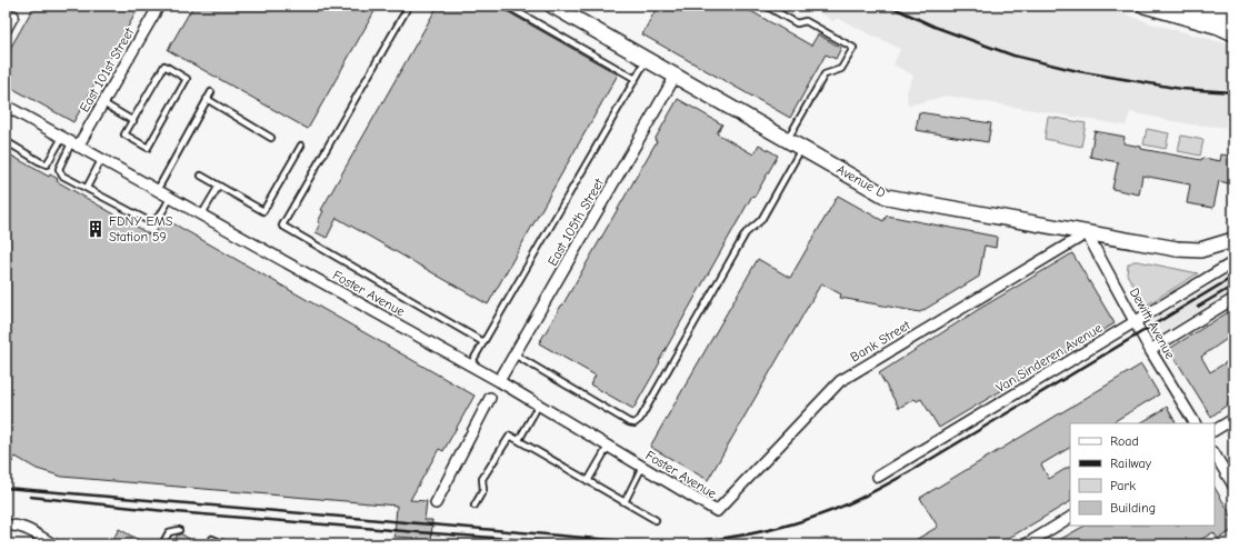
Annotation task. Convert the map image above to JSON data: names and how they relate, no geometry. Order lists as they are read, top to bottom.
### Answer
{
  "streets": {
    "main road": ["Avenue D"],
    "street": [
      "East 101st Street",
      "East 105th Street",
      "Foster Avenue",
      "Dewitt Avenue",
      "Bank Street",
      "Van Sinderen Avenue"
    ]
  },
  "crossings": [
    ["East 101st Street", "Foster Avenue"],
    ["Avenue D", "East 105th Street"],
    ["Avenue D", "Dewitt Avenue"],
    ["Avenue D", "Bank Street"],
    ["East 105th Street", "Foster Avenue"],
    ["Foster Avenue", "Bank Street"],
    ["Dewitt Avenue", "Bank Street"],
    ["Dewitt Avenue", "Van Sinderen Avenue"]
  ],
  "places": {
    "building": ["FDNY EMS Station 59"]
  },
  "legend": [
    "Road",
    "Railway",
    "Park",
    "Building"
  ]
}
